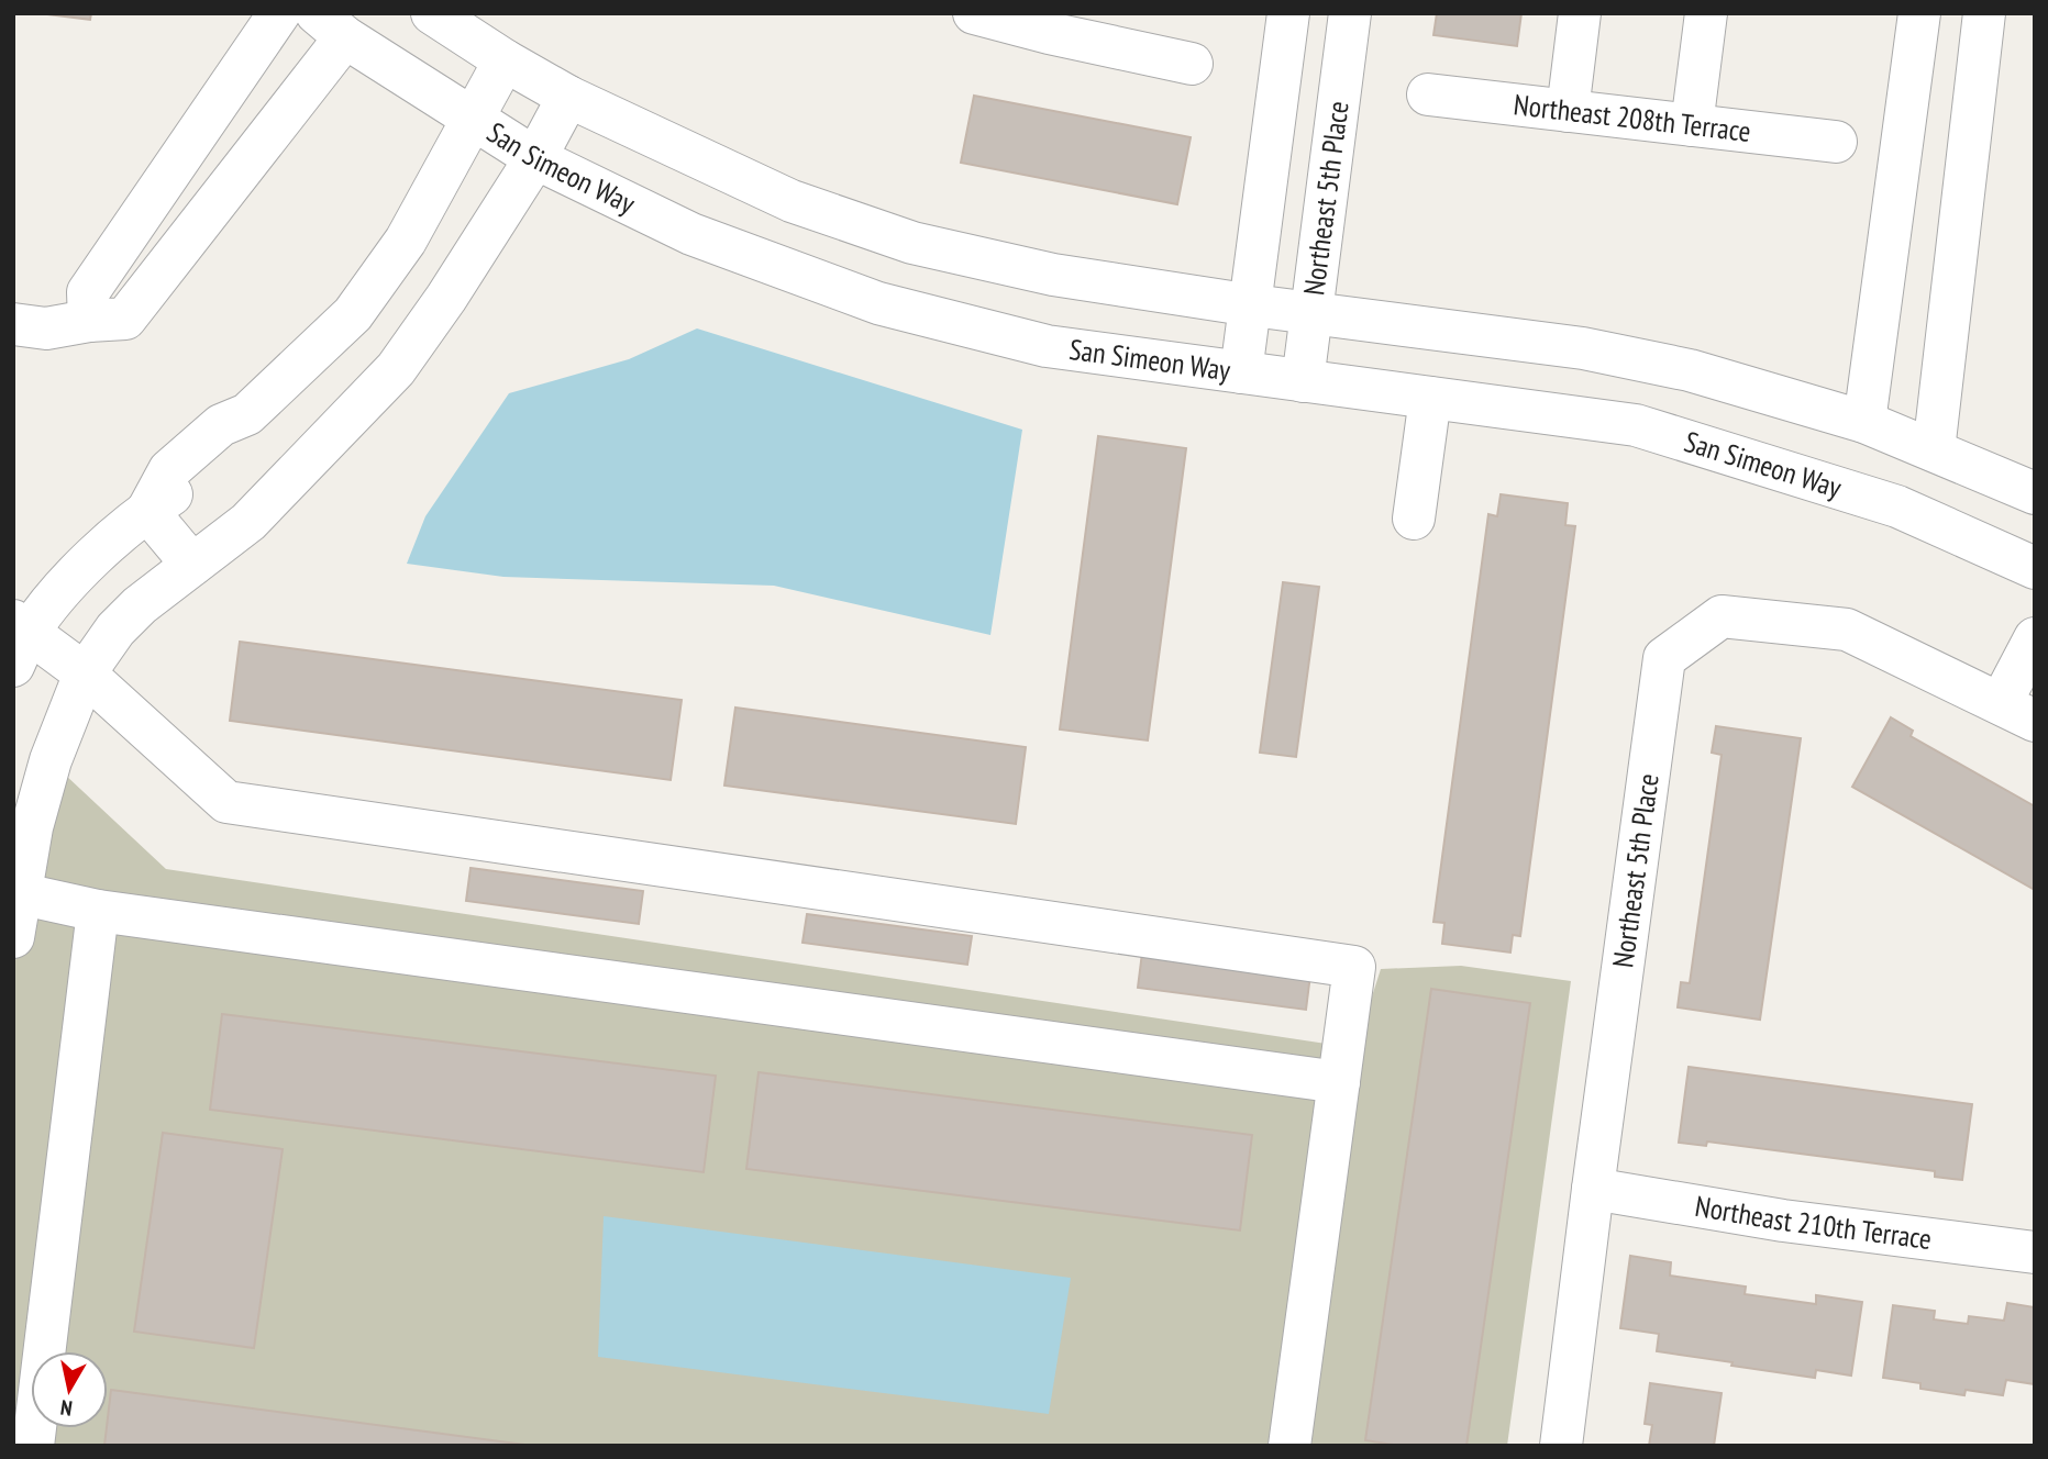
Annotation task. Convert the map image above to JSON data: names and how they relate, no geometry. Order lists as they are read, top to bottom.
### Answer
{
  "streets": {
    "street": [
      "Northeast 208th Terrace",
      "San Simeon Way",
      "Northeast 5th Place",
      "Northeast 210th Terrace"
    ]
  },
  "crossings": [
    ["San Simeon Way", "Northeast 5th Place"],
    ["Northeast 5th Place", "Northeast 210th Terrace"]
  ],
  "north": "bottom"
}
